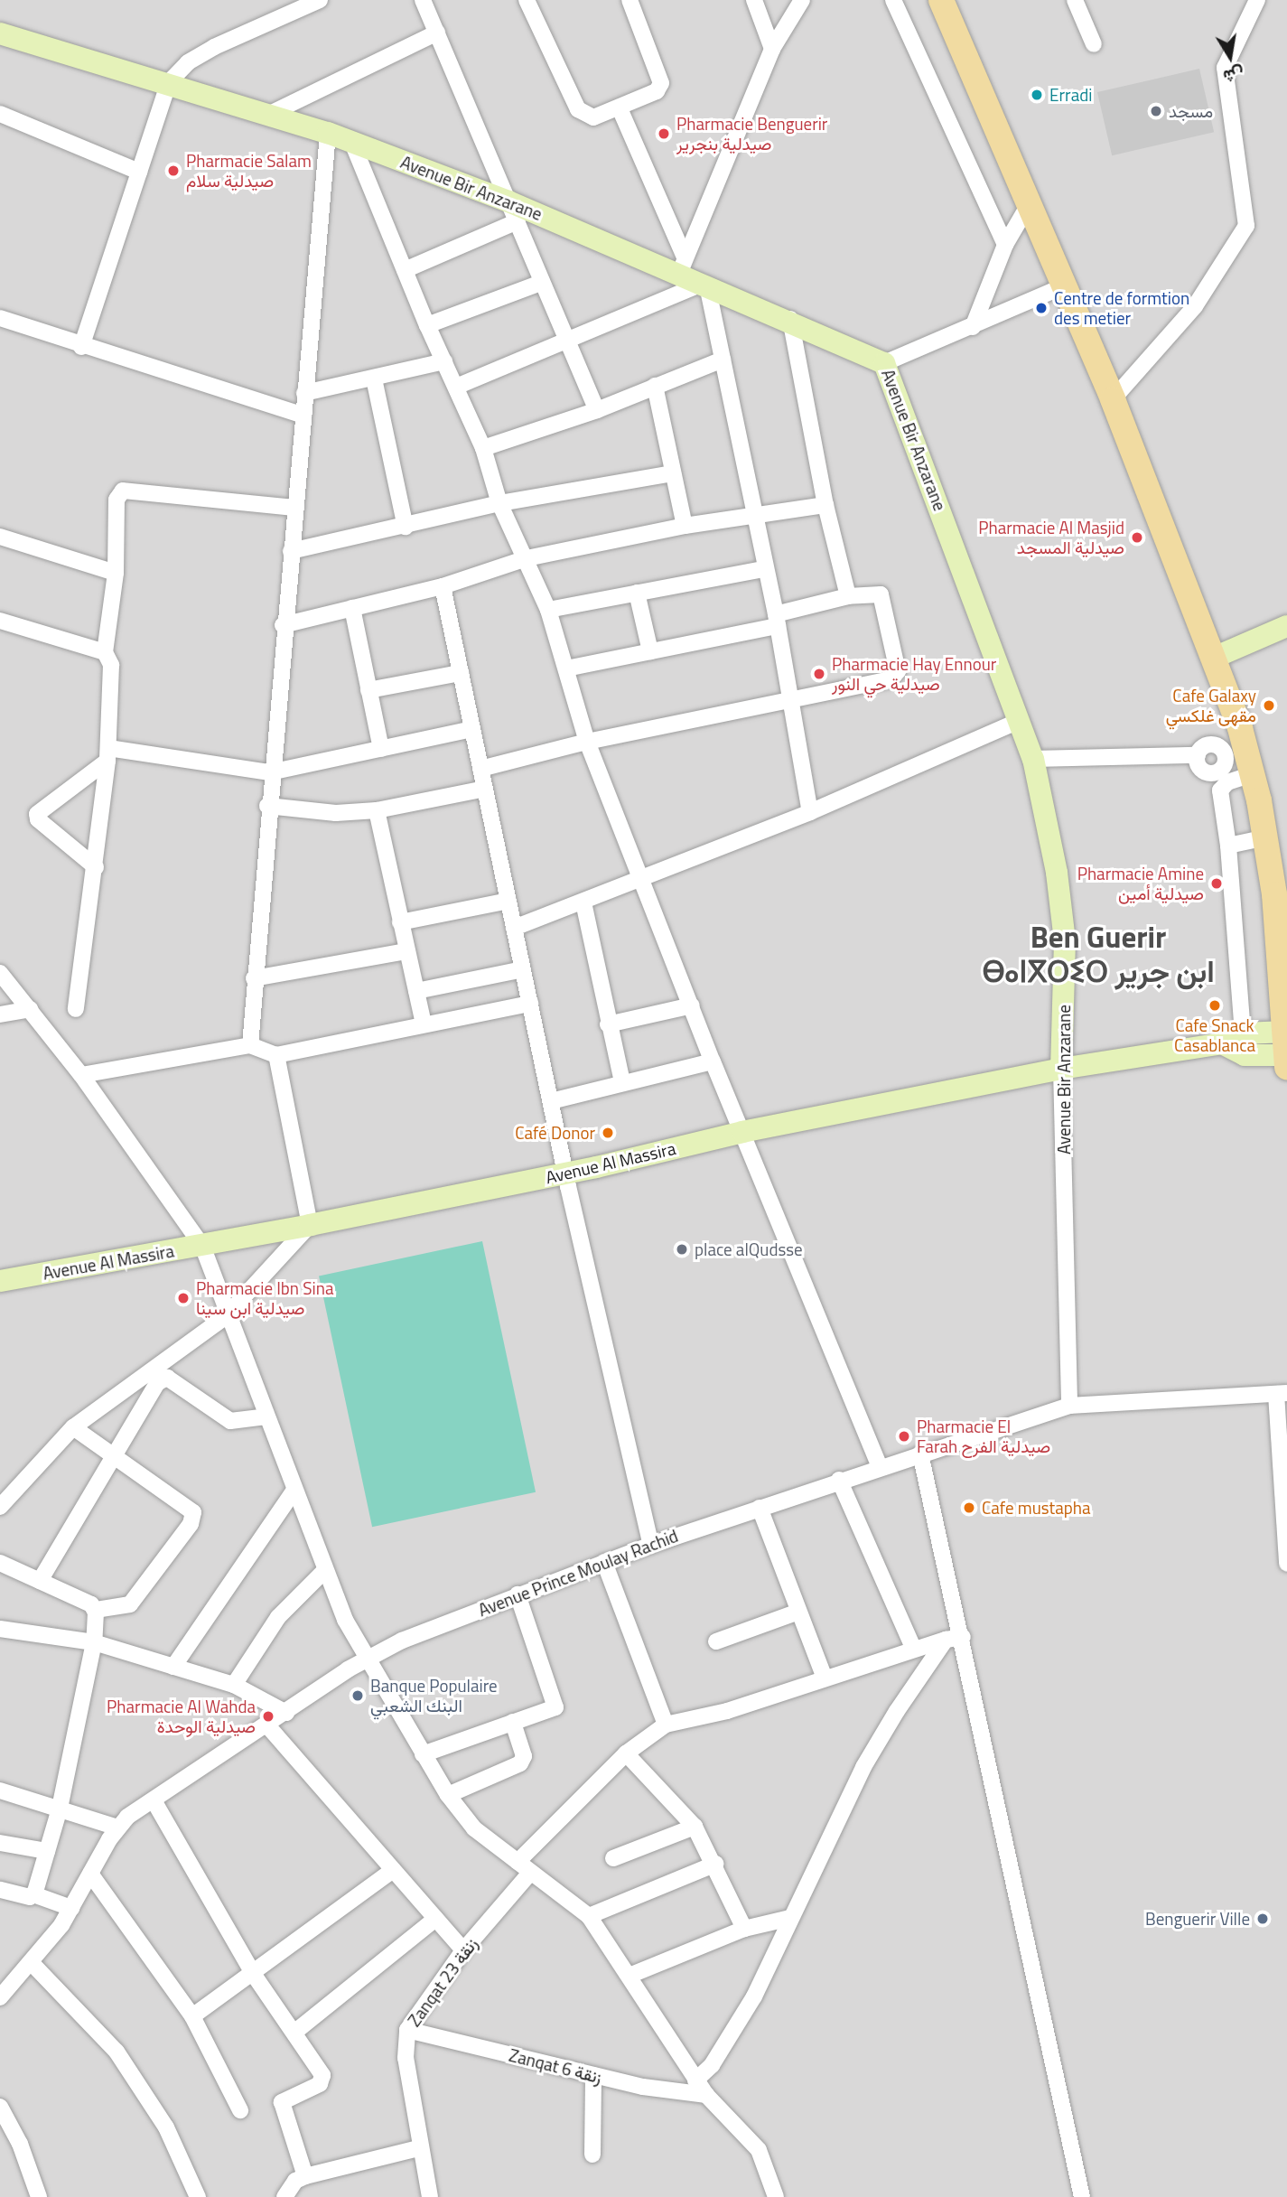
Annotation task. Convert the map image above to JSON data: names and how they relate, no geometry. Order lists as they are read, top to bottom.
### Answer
{
  "streets": {
    "street": [
      "Avenue Bir Anzarane",
      "Avenue Al Massira",
      "Avenue Prince Moulay Rachid",
      "Zanqat 23 زنقة",
      "Zanqat 6 زنقة"
    ]
  },
  "crossings": [
    ["Avenue Bir Anzarane", "Avenue Al Massira"],
    ["Avenue Bir Anzarane", "Avenue Prince Moulay Rachid"],
    ["Zanqat 23 زنقة", "Zanqat 6 زنقة"]
  ],
  "districts": ["Ben Guerir ⴱⴰⵏⴳⵔⵉⵔ ابن جرير"],
  "places": [
    "Erradi",
    "مسجد",
    "Pharmacie Benguerir صيدلية بنجرير",
    "Pharmacie Salam صيدلية سلام",
    "Centre de formtion des metier",
    "Pharmacie Al Masjid صيدلية المسجد",
    "Pharmacie Hay Ennour صيدلية حي النور",
    "Cafe Galaxy مقهى غلكسي",
    "Pharmacie Amine صيدلية أمين",
    "Cafe Snack Casablanca",
    "Café Donor",
    "place alQudsse",
    "Pharmacie Ibn Sina صيدلية ابن سينا",
    "Pharmacie El Farah صيدلية الفرح",
    "Cafe mustapha",
    "Banque Populaire البنك الشعبي",
    "Pharmacie Al Wahda صيدلية الوحدة",
    "Benguerir Ville"
  ],
  "north": "bottom"
}
